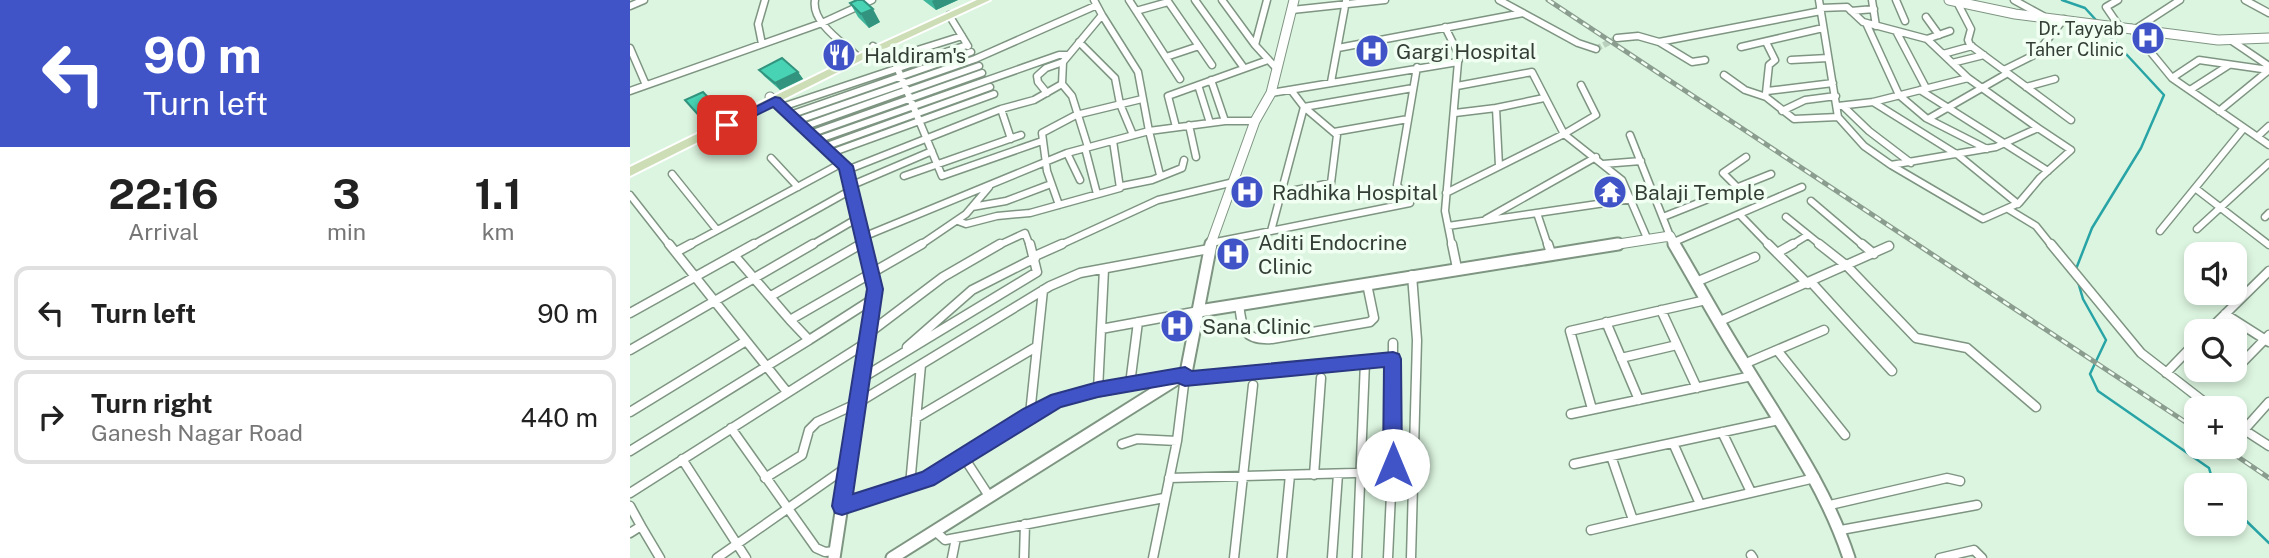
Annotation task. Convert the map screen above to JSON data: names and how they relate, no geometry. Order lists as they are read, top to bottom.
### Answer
{
  "places": {
    "hospital": [
      "Dr. Tayyab Taher Clinic",
      "Gargi Hospital",
      "Radhika Hospital",
      "Aditi Endocrine Clinic",
      "Sana Clinic"
    ],
    "restaurant": ["Haldiram's"],
    "temple": ["Balaji Temple"]
  },
  "page": {
    "turn": ["90 m", "Turn left"],
    "eta": [
      "22:16",
      "Arrival",
      "3",
      "min",
      "1.1",
      "km"
    ],
    "map_buttons": ["+", "−"],
    "list": [
      {
        "name": "Turn left",
        "value": "90 m"
      },
      {
        "name": "Turn right",
        "note": "Ganesh Nagar Road",
        "value": "440 m"
      }
    ]
  }
}
